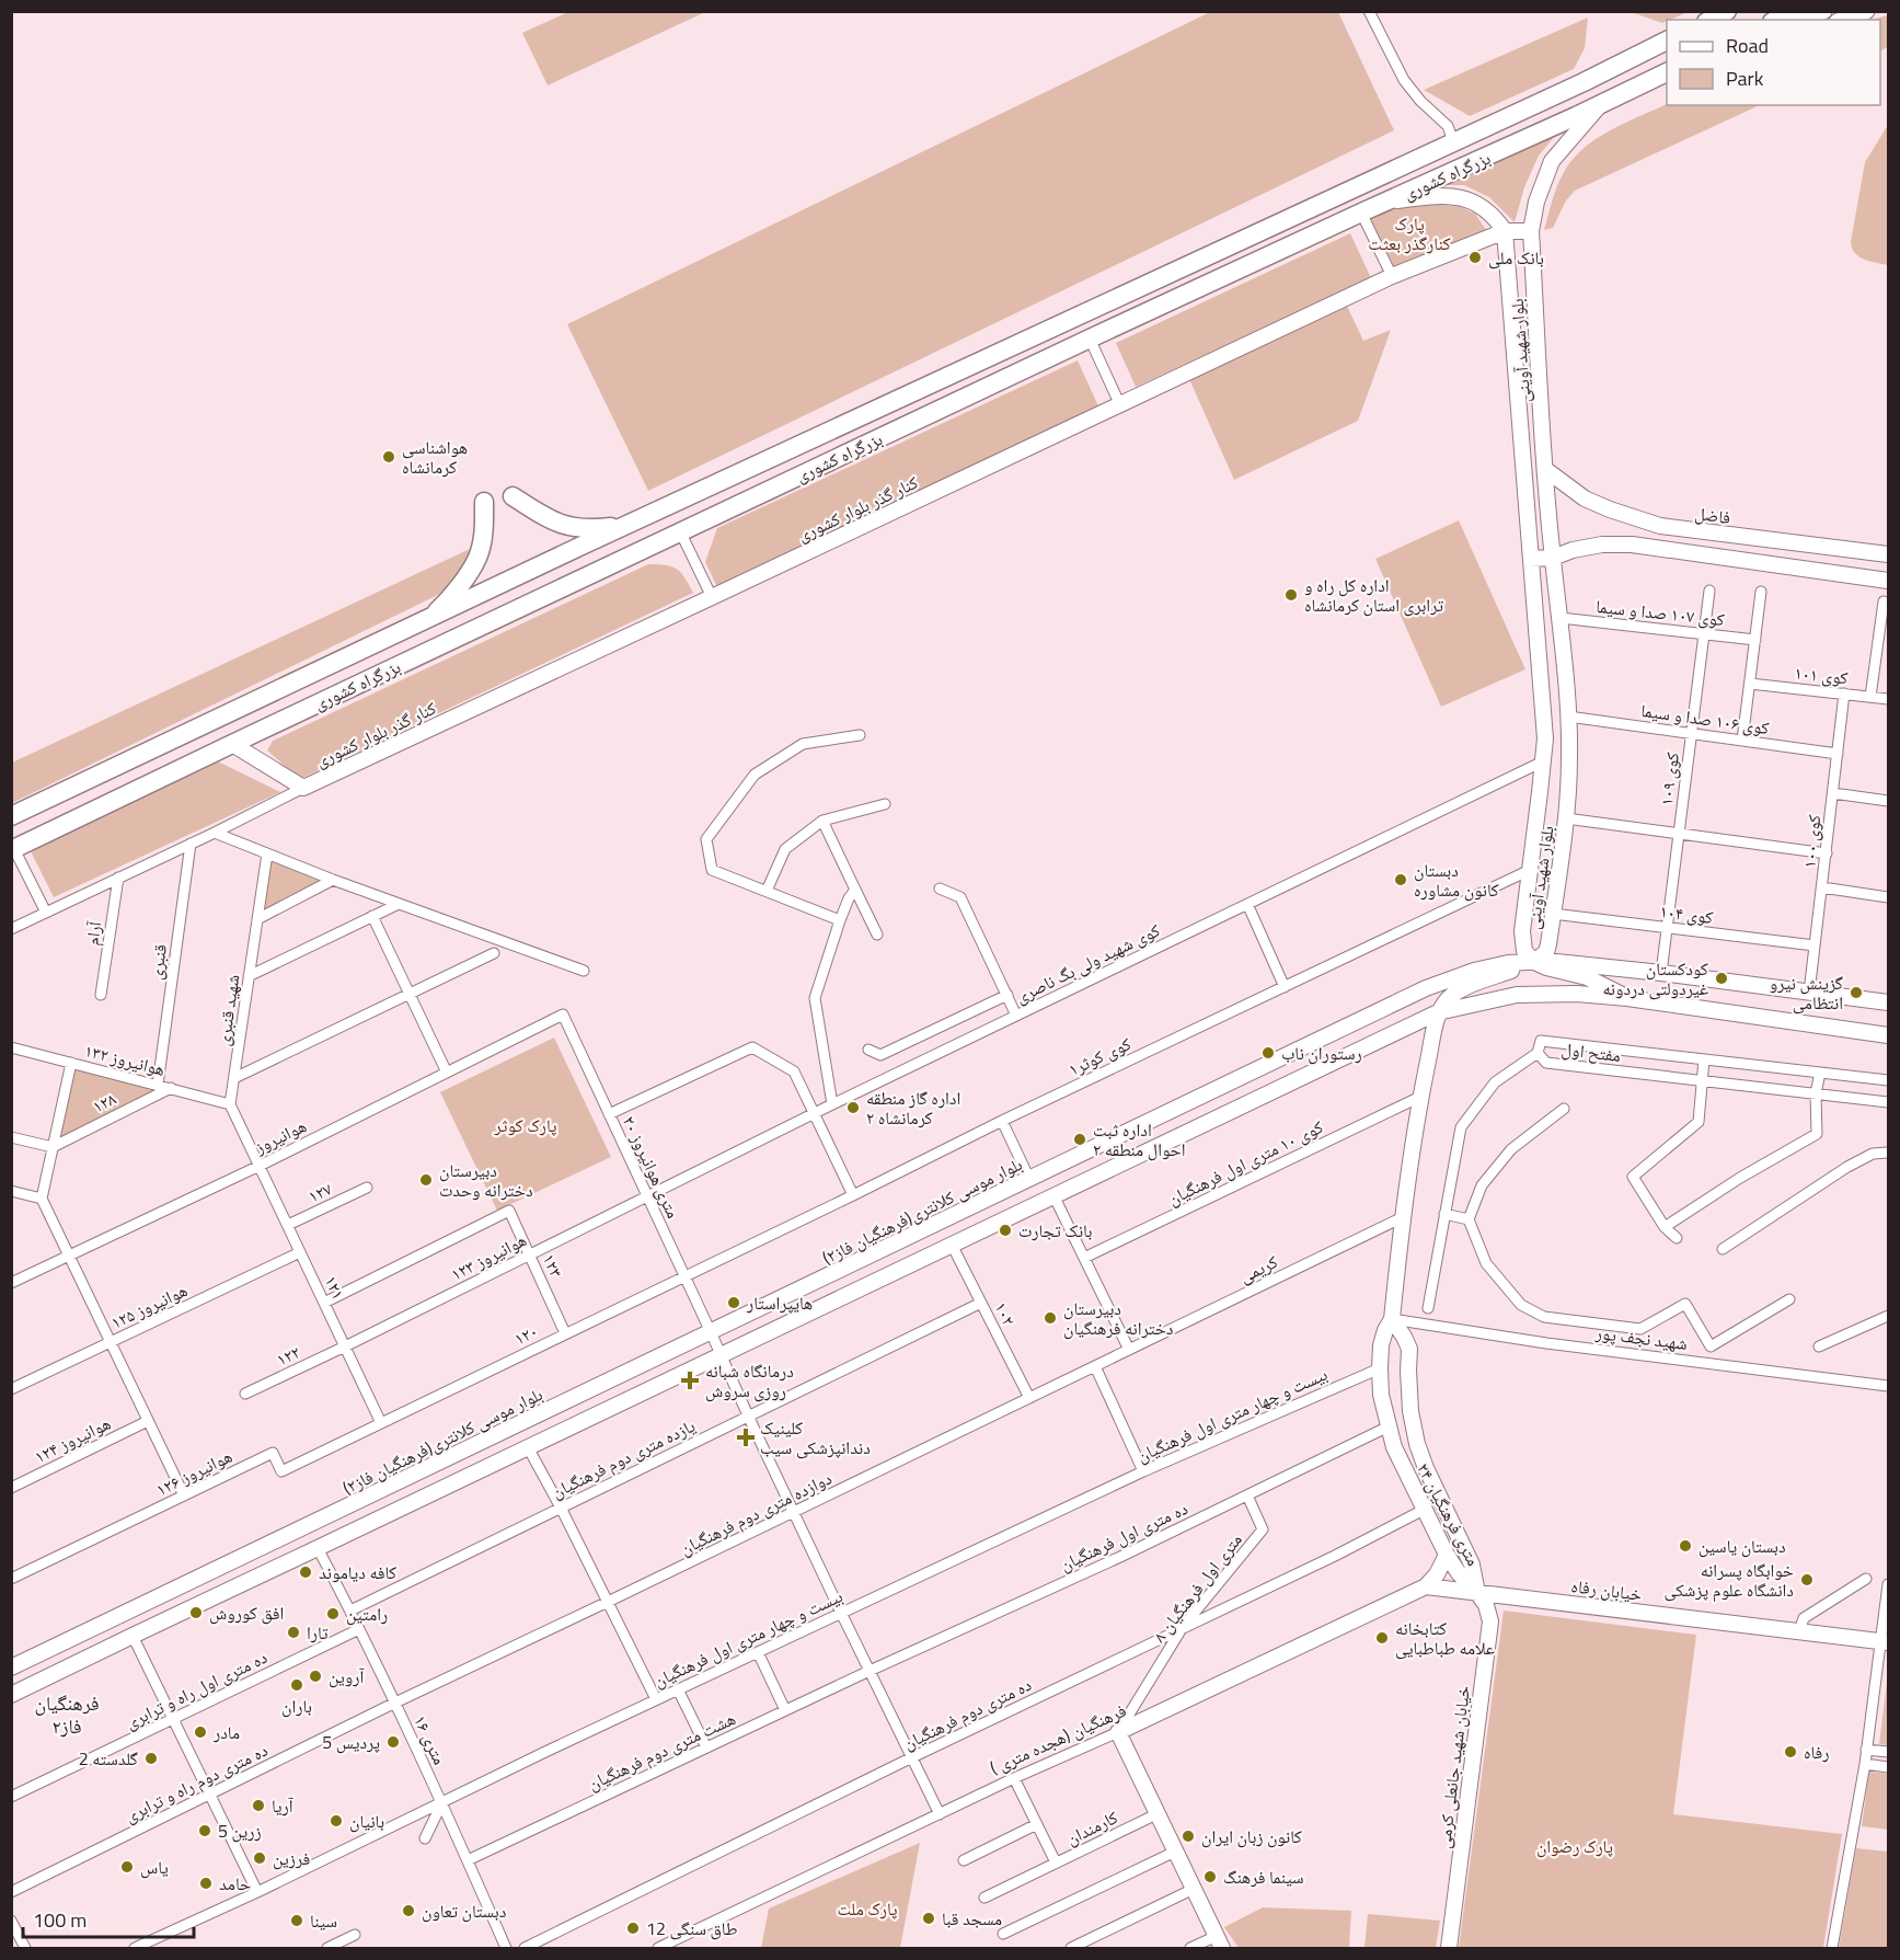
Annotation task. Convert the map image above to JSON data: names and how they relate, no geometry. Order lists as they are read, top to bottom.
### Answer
{
  "streets": {
    "highway": ["بزرگراه کشوری"],
    "main road": [
      "بلوار شهید آوینی",
      "کنار گذر بلوار کشوری",
      "فاضل",
      "بلوار موسی کلانتری(فرهنگیان فاز۲)",
      "۲۴ متری فرهنگیان",
      "خیابان رفاه",
      "فرهنگیان (هجده متری )",
      "خیابان شهید جانعلی کرمی"
    ],
    "street": [
      "کوی ۱۰۷ صدا و سیما",
      "کوی ۱۰۱",
      "کوی ۱۰۶ صدا و سیما",
      "کوی ۱۰۹",
      "کوی ۱۰۰",
      "کوی ۱۰۴",
      "آرام",
      "قنبری",
      "کوی شهید ولی بگ ناصری",
      "شهید قنبری",
      "مفتح اول",
      "کوی کوثر۱",
      "هوانیروز ۱۳۲",
      "۱۲۸",
      "هوانیروز",
      "کوی ۱۰ متری اول فرهنگیان",
      "۲۰ متری هوانیروز",
      "۱۲۷",
      "۱۲۳ هوانیروز",
      "۱۲۳",
      "کریمی",
      "۱۲۱",
      "هوانیروز ۱۲۵",
      "۱۰۲",
      "۱۲۰",
      "شهید نجف پور",
      "۱۲۲",
      "بیست و چهار متری اول فرهنگیان",
      "هوانیروز ۱۲۴",
      "یازده متری دوم فرهنگیان",
      "هوانیروز ۱۲۶",
      "دوازده متری دوم فرهنگیان",
      "ده متری اول فرهنگیان",
      "۸ متری اول فرهنگیان",
      "ده متری اول راه و ترابری",
      "ده متری دوم فرهنگیان",
      "۱۶ متری",
      "هشت متری دوم فرهنگیان",
      "ده متری دوم راه و ترابری",
      "کارمندان"
    ]
  },
  "crossings": [
    ["بزرگراه کشوری", "بلوار شهید آوینی"],
    ["بزرگراه کشوری", "کنار گذر بلوار کشوری"],
    ["بلوار شهید آوینی", "کنار گذر بلوار کشوری"],
    ["بلوار شهید آوینی", "فاضل"],
    ["بلوار شهید آوینی", "کوی ۱۰۷ صدا و سیما"],
    ["بلوار شهید آوینی", "کوی ۱۰۶ صدا و سیما"],
    ["بلوار شهید آوینی", "کوی ۱۰۴"],
    ["بلوار شهید آوینی", "کوی شهید ولی بگ ناصری"],
    ["بلوار شهید آوینی", "کوی کوثر۱"],
    ["بلوار شهید آوینی", "بلوار موسی کلانتری(فرهنگیان فاز۲)"],
    ["کوی ۱۰۷ صدا و سیما", "کوی ۱۰۹"],
    ["کوی ۱۰۱", "کوی ۱۰۰"],
    ["کوی ۱۰۶ صدا و سیما", "کوی ۱۰۹"],
    ["کوی ۱۰۶ صدا و سیما", "کوی ۱۰۰"],
    ["کوی ۱۰۹", "کوی ۱۰۴"],
    ["کوی ۱۰۹", "بلوار موسی کلانتری(فرهنگیان فاز۲)"],
    ["کوی ۱۰۰", "کوی ۱۰۴"],
    ["کوی ۱۰۰", "بلوار موسی کلانتری(فرهنگیان فاز۲)"],
    ["قنبری", "هوانیروز ۱۳۲"],
    ["کوی شهید ولی بگ ناصری", "۲۰ متری هوانیروز"],
    ["کوی شهید ولی بگ ناصری", "۱۲۳ هوانیروز"],
    ["شهید قنبری", "هوانیروز ۱۳۲"],
    ["کوی کوثر۱", "۲۰ متری هوانیروز"],
    ["کوی کوثر۱", "۱۲۰"],
    ["هوانیروز ۱۳۲", "۱۲۸"],
    ["هوانیروز", "۲۰ متری هوانیروز"],
    ["هوانیروز", "۱۲۱"],
    ["کوی ۱۰ متری اول فرهنگیان", "۲۴ متری فرهنگیان"],
    ["۲۰ متری هوانیروز", "بلوار موسی کلانتری(فرهنگیان فاز۲)"],
    ["۲۰ متری هوانیروز", "۱۲۳ هوانیروز"],
    ["۲۰ متری هوانیروز", "۱۲۰"],
    ["۲۰ متری هوانیروز", "بیست و چهار متری اول فرهنگیان"],
    ["۲۰ متری هوانیروز", "یازده متری دوم فرهنگیان"],
    ["۲۰ متری هوانیروز", "دوازده متری دوم فرهنگیان"],
    ["۲۰ متری هوانیروز", "ده متری اول فرهنگیان"],
    ["۲۰ متری هوانیروز", "ده متری دوم فرهنگیان"],
    ["۲۰ متری هوانیروز", "فرهنگیان (هجده متری )"],
    ["۲۰ متری هوانیروز", "هشت متری دوم فرهنگیان"],
    ["۱۲۷", "۱۲۱"],
    ["۱۲۳ هوانیروز", "۱۲۳"],
    ["۱۲۳ هوانیروز", "۱۲۱"],
    ["۱۲۳ هوانیروز", "۱۲۲"],
    ["۱۲۳", "۱۲۰"],
    ["کریمی", "دوازده متری دوم فرهنگیان"],
    ["کریمی", "۲۴ متری فرهنگیان"],
    ["۱۲۱", "هوانیروز ۱۲۵"],
    ["۱۲۱", "۱۲۰"],
    ["۱۲۱", "۱۲۲"],
    ["۱۲۱", "هوانیروز ۱۲۶"],
    ["۱۰۲", "یازده متری دوم فرهنگیان"],
    ["۱۰۲", "دوازده متری دوم فرهنگیان"],
    ["۱۲۰", "هوانیروز ۱۲۶"],
    ["شهید نجف پور", "۲۴ متری فرهنگیان"],
    ["بیست و چهار متری اول فرهنگیان", "۲۴ متری فرهنگیان"],
    ["بیست و چهار متری اول فرهنگیان", "۱۶ متری"],
    ["یازده متری دوم فرهنگیان", "۱۶ متری"],
    ["دوازده متری دوم فرهنگیان", "۱۶ متری"],
    ["دوازده متری دوم فرهنگیان", "ده متری دوم راه و ترابری"],
    ["۲۴ متری فرهنگیان", "ده متری اول فرهنگیان"],
    ["۲۴ متری فرهنگیان", "خیابان رفاه"],
    ["۲۴ متری فرهنگیان", "ده متری دوم فرهنگیان"],
    ["۲۴ متری فرهنگیان", "خیابان شهید جانعلی کرمی"],
    ["ده متری اول فرهنگیان", "۸ متری اول فرهنگیان"],
    ["ده متری اول فرهنگیان", "هشت متری دوم فرهنگیان"],
    ["۸ متری اول فرهنگیان", "ده متری دوم فرهنگیان"],
    ["۸ متری اول فرهنگیان", "فرهنگیان (هجده متری )"],
    ["خیابان رفاه", "خیابان شهید جانعلی کرمی"],
    ["ده متری اول راه و ترابری", "۱۶ متری"],
    ["فرهنگیان (هجده متری )", "کارمندان"],
    ["۱۶ متری", "هشت متری دوم فرهنگیان"],
    ["۱۶ متری", "ده متری دوم راه و ترابری"]
  ],
  "districts": ["فرهنگیان فاز۲"],
  "parks": [
    "پارک کنارگذر بعثت",
    "پارک کوثر",
    "پارک رضوان",
    "پارک ملت"
  ],
  "places": {
    "other": [
      "بانک ملی",
      "هواشناسی کرمانشاه",
      "اداره کل راه و ترابری استان کرمانشاه",
      "دبستان کانون مشاوره",
      "کودکستان غیردولتی دردونه",
      "گزینش نیرو انتظامی",
      "رستوران ناب",
      "اداره گاز منطقه ۲ کرمانشاه",
      "اداره ثبت احوال منطقه ۲",
      "دبیرستان دخترانه وحدت",
      "بانک تجارت",
      "هایپراستار",
      "دبیرستان دخترانه فرهنگیان",
      "دبستان یاسین",
      "کافه دیاموند",
      "خوابگاه پسرانه دانشگاه علوم پزشکی",
      "افق کوروش",
      "رامتین",
      "تارا",
      "کتابخانه علامه طباطبایی",
      "آروین",
      "باران",
      "مادر",
      "پردیس 5",
      "رفاه",
      "گلدسته 2",
      "آریا",
      "بانیان",
      "زرین 5",
      "کانون زبان ایران",
      "فرزین",
      "یاس",
      "سینما فرهنگ",
      "حامد",
      "دبستان تعاون",
      "مسجد قبا",
      "سینا",
      "طاق سنگی 12"
    ],
    "health": ["درمانگاه شبانه روزی سروش", "کلینیک دندانپزشکی سیب"]
  },
  "legend": ["Road", "Park"],
  "scale_bar": "100 m"
}
